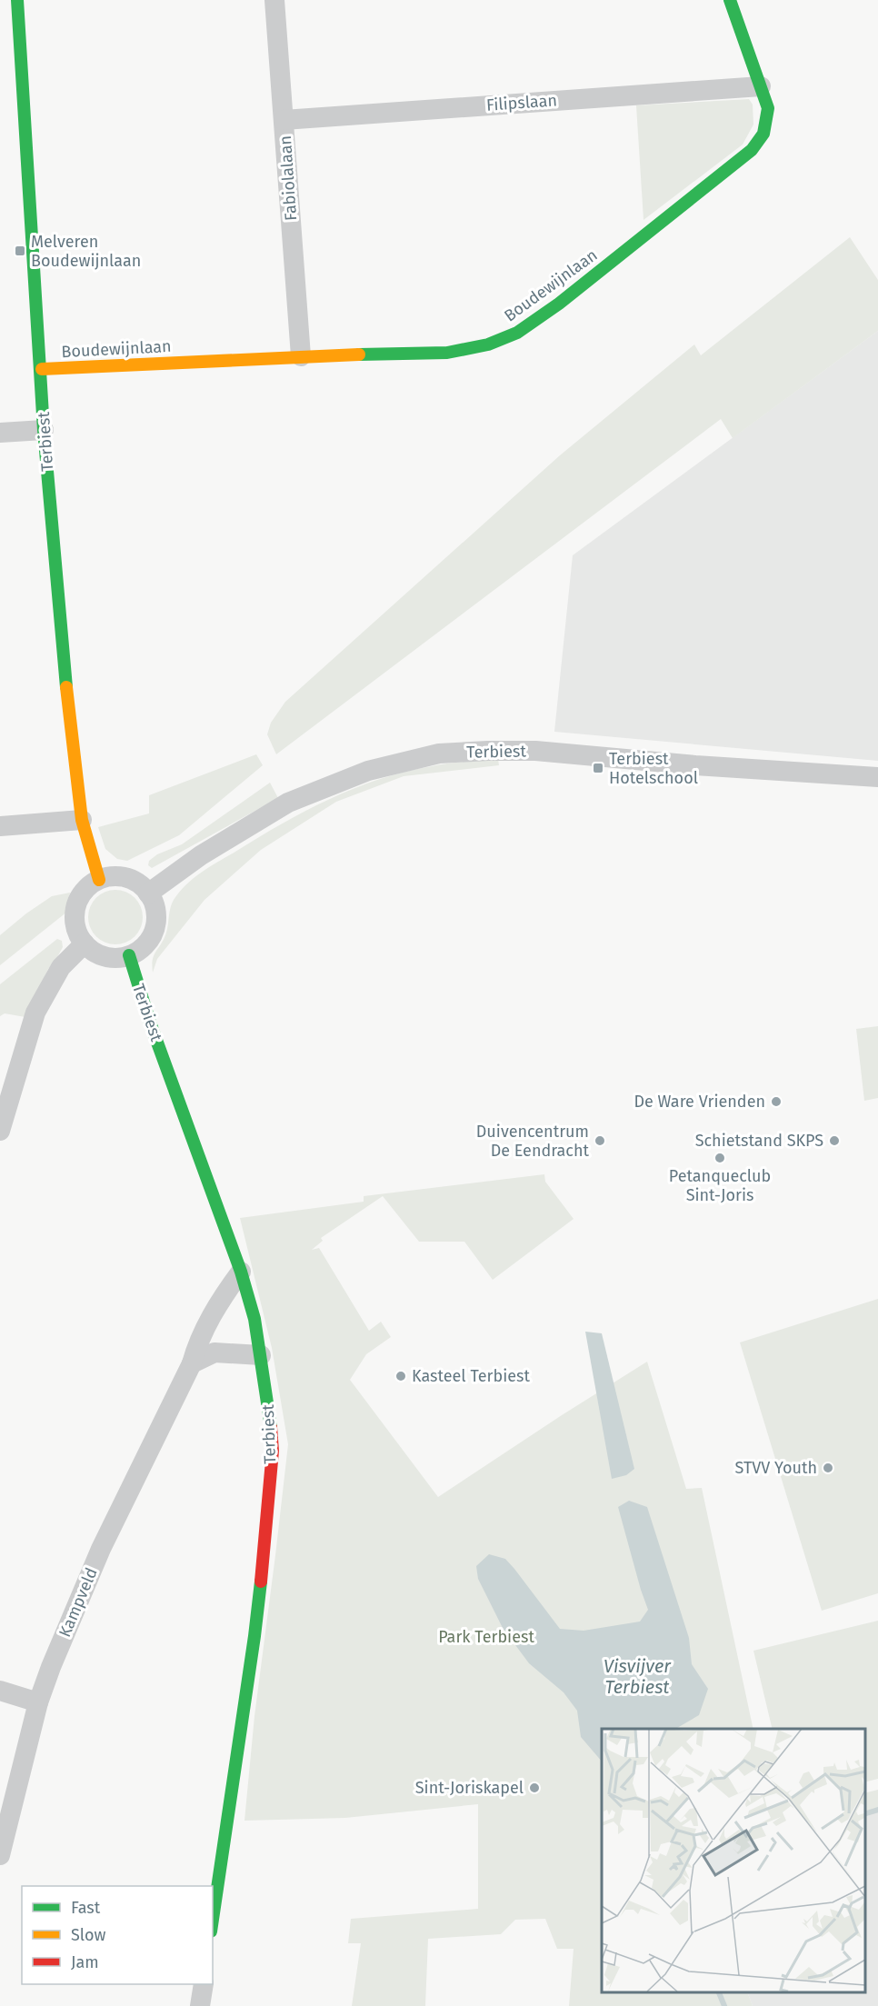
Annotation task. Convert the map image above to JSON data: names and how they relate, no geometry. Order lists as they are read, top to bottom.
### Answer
{
  "streets": {
    "street": [
      "Filipslaan",
      "Fabiolalaan",
      "Boudewijnlaan",
      "Terbiest",
      "Kampveld"
    ]
  },
  "crossings": [
    ["Filipslaan", "Fabiolalaan"],
    ["Filipslaan", "Boudewijnlaan"],
    ["Fabiolalaan", "Boudewijnlaan"],
    ["Boudewijnlaan", "Terbiest"],
    ["Terbiest", "Kampveld"]
  ],
  "water": ["Visvijver Terbiest"],
  "parks": ["Park Terbiest"],
  "places": {
    "transit": ["Melveren Boudewijnlaan", "Terbiest Hotelschool"],
    "other": [
      "De Ware Vrienden",
      "Duivencentrum De Eendracht",
      "Schietstand SKPS",
      "Petanqueclub Sint-Joris",
      "Kasteel Terbiest",
      "STVV Youth",
      "Sint-Joriskapel"
    ]
  },
  "legend": ["Fast", "Slow", "Jam"]
}
